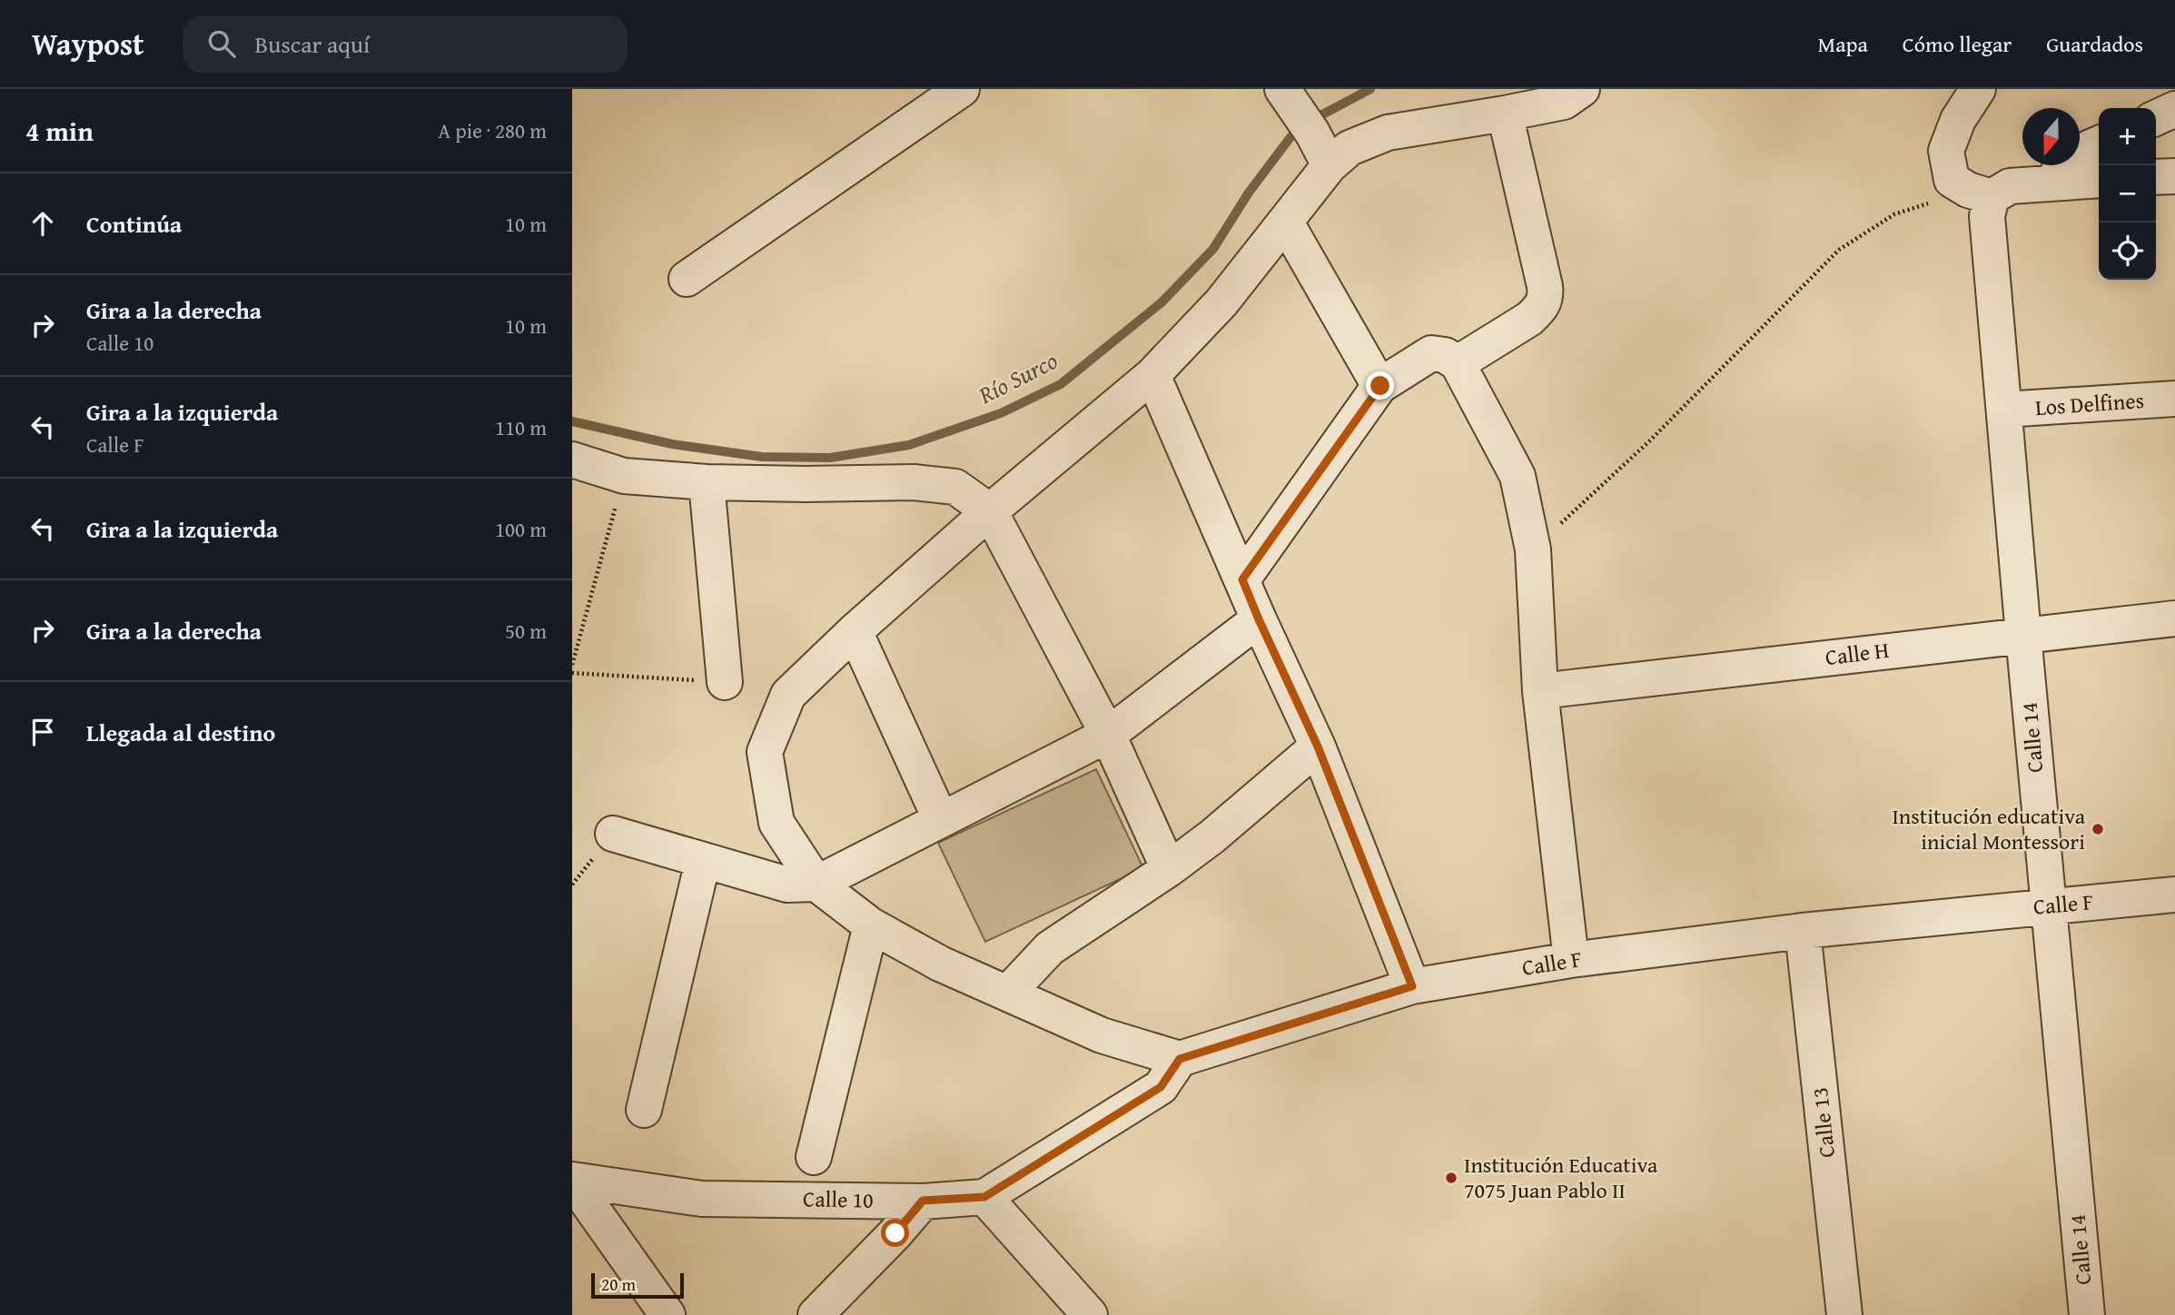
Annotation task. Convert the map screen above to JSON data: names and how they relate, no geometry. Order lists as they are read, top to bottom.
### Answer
{
  "streets": {
    "street": [
      "Los Delfines",
      "Calle H",
      "Calle 14",
      "Calle F",
      "Calle 13",
      "Calle 10"
    ]
  },
  "crossings": [
    ["Los Delfines", "Calle 14"],
    ["Calle H", "Calle 14"],
    ["Calle 14", "Calle F"],
    ["Calle F", "Calle 13"]
  ],
  "water": ["Río Surco"],
  "places": ["Institución educativa inicial Montessori", "Institución Educativa 7075 Juan Pablo II"],
  "scale_bar": "20 m",
  "north": "bottom",
  "page": {
    "header": "Waypost",
    "search": "Buscar aquí",
    "nav": ["Mapa", "Cómo llegar", "Guardados"],
    "heading": ["4 min", "A pie · 280 m"],
    "map_buttons": ["+", "−"],
    "list": [
      ["Continúa", "10 m"],
      ["Gira a la derecha", "Calle 10", "10 m"],
      ["Gira a la izquierda", "Calle F", "110 m"],
      ["Gira a la izquierda", "100 m"],
      ["Gira a la derecha", "50 m"],
      "Llegada al destino"
    ],
    "scale": "20 m"
  }
}
